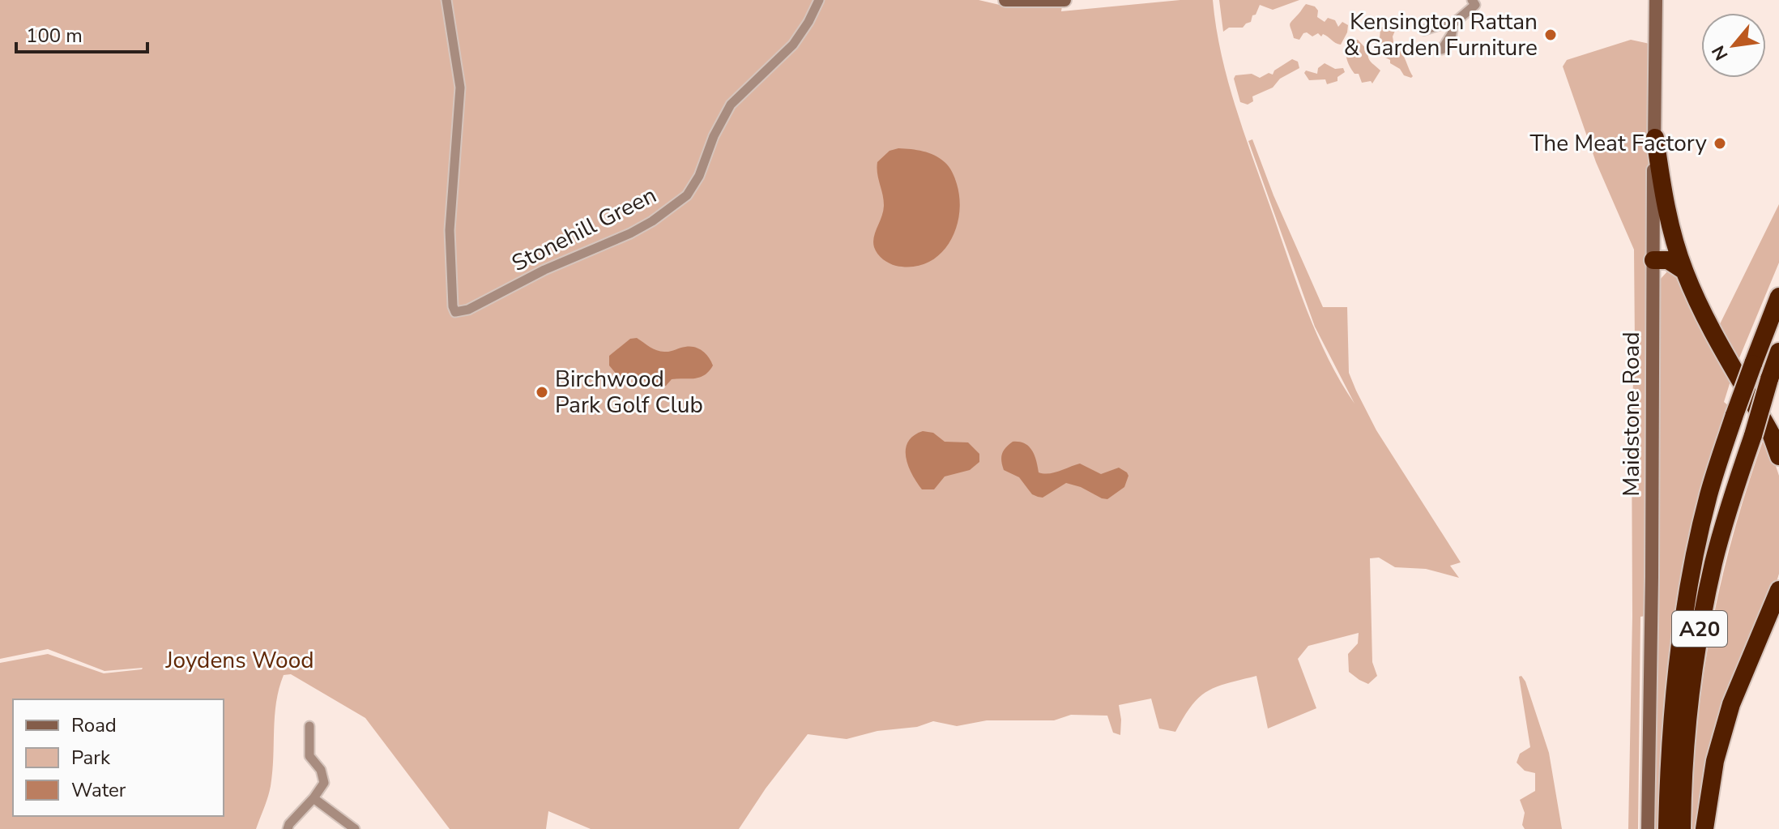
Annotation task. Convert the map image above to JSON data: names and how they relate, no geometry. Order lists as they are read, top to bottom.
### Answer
{
  "streets": {
    "highway": ["A20"],
    "main road": ["Maidstone Road"],
    "street": ["Stonehill Green"]
  },
  "parks": ["Joydens Wood"],
  "places": ["Kensington Rattan & Garden Furniture", "The Meat Factory", "Birchwood Park Golf Club"],
  "legend": ["Road", "Park", "Water"],
  "scale_bar": "100 m",
  "north": "bottom left"
}
